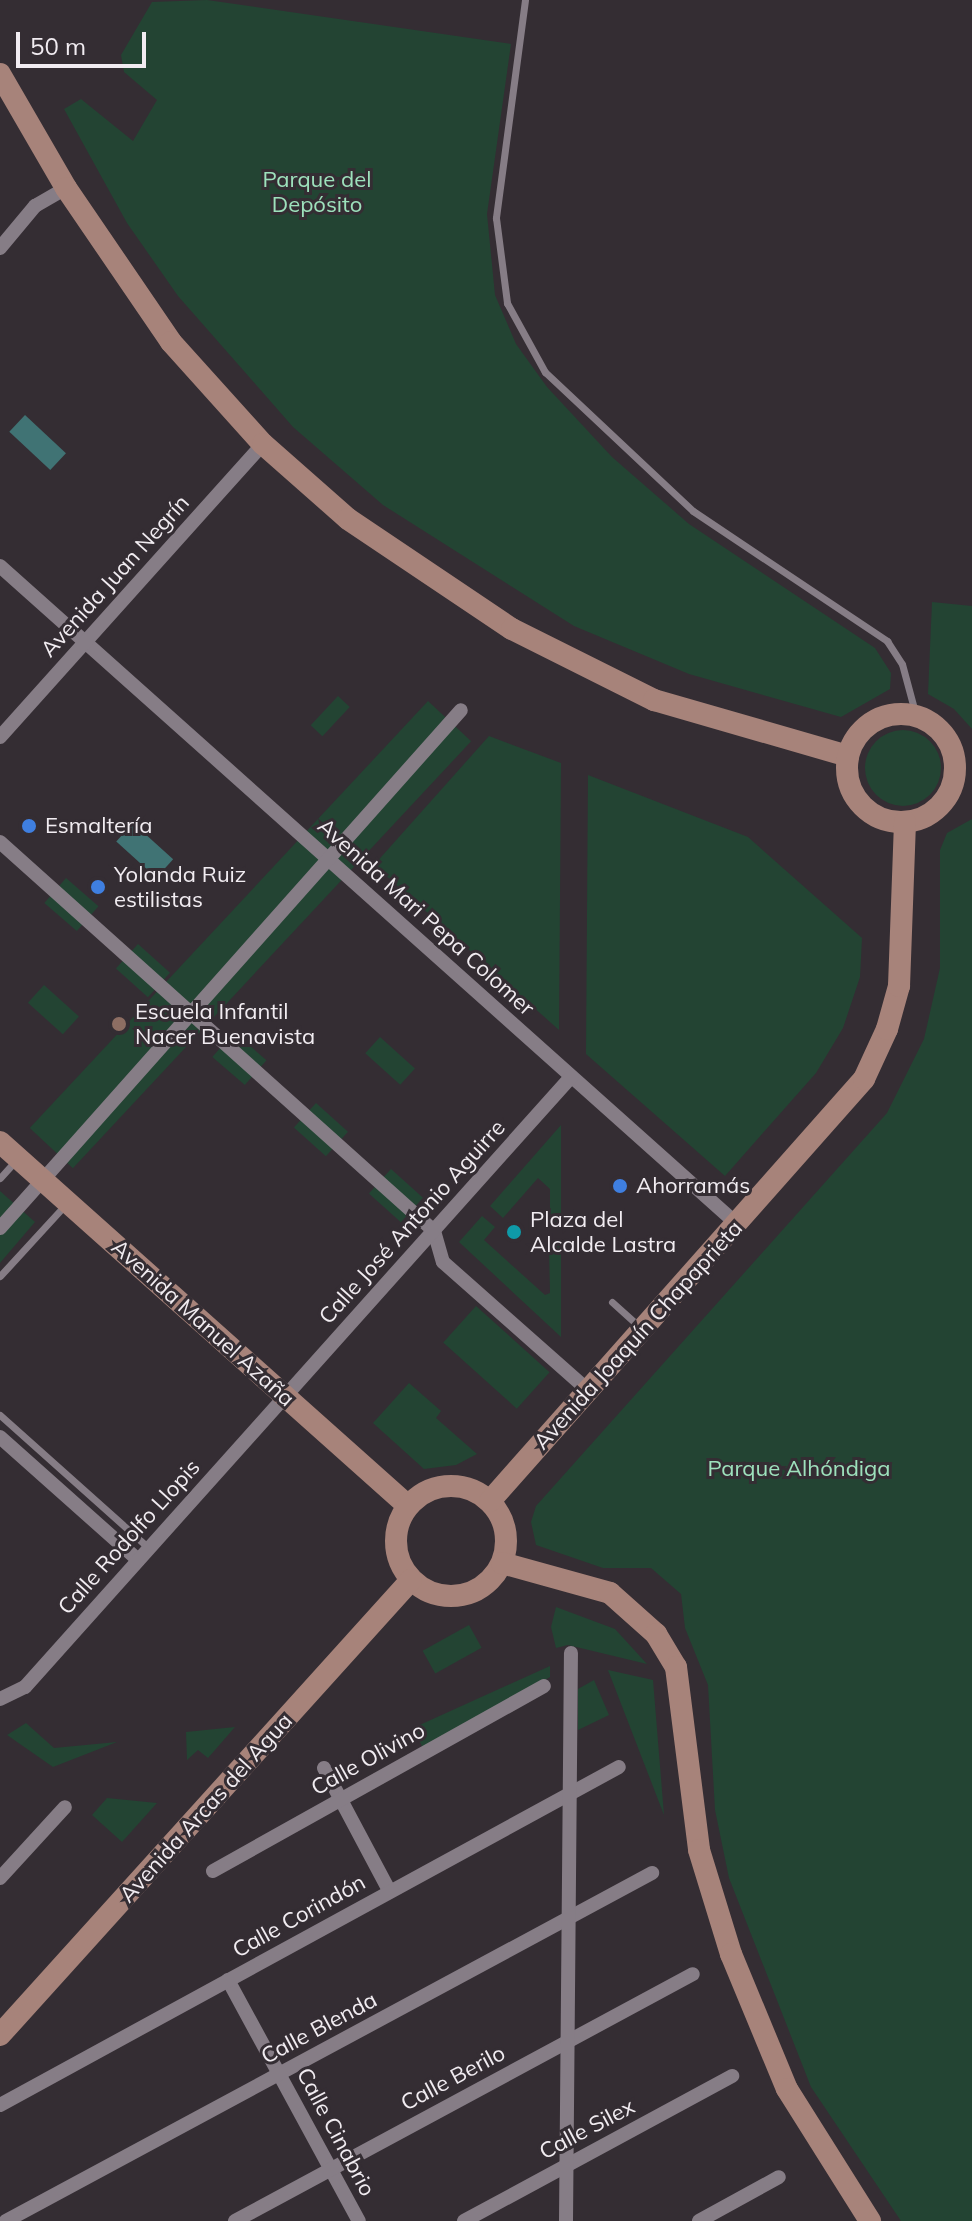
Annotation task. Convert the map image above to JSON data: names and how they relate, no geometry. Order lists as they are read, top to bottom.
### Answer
{
  "streets": {
    "street": [
      "Avenida Juan Negrín",
      "Avenida Mari Pepa Colomer",
      "Calle José Antonio Aguirre",
      "Avenida Manuel Azaña",
      "Avenida Joaquín Chapaprieta",
      "Calle Rodolfo Llopis",
      "Calle Olivino",
      "Avenida Arcas del Agua",
      "Calle Corindón",
      "Calle Blenda",
      "Calle Berilo",
      "Calle Silex",
      "Calle Cinabrio"
    ]
  },
  "crossings": [
    ["Avenida Juan Negrín", "Avenida Mari Pepa Colomer"],
    ["Avenida Mari Pepa Colomer", "Calle José Antonio Aguirre"],
    ["Avenida Mari Pepa Colomer", "Avenida Joaquín Chapaprieta"],
    ["Calle José Antonio Aguirre", "Avenida Manuel Azaña"],
    ["Calle José Antonio Aguirre", "Calle Rodolfo Llopis"],
    ["Avenida Manuel Azaña", "Avenida Joaquín Chapaprieta"],
    ["Avenida Manuel Azaña", "Calle Rodolfo Llopis"],
    ["Avenida Manuel Azaña", "Avenida Arcas del Agua"],
    ["Avenida Joaquín Chapaprieta", "Avenida Arcas del Agua"],
    ["Calle Corindón", "Calle Cinabrio"],
    ["Calle Blenda", "Calle Cinabrio"],
    ["Calle Berilo", "Calle Cinabrio"]
  ],
  "parks": ["Parque del Depósito", "Parque Alhóndiga"],
  "places": [
    "Esmaltería",
    "Yolanda Ruiz estilistas",
    "Escuela Infantil Nacer Buenavista",
    "Ahorramás",
    "Plaza del Alcalde Lastra"
  ],
  "scale_bar": "50 m"
}
